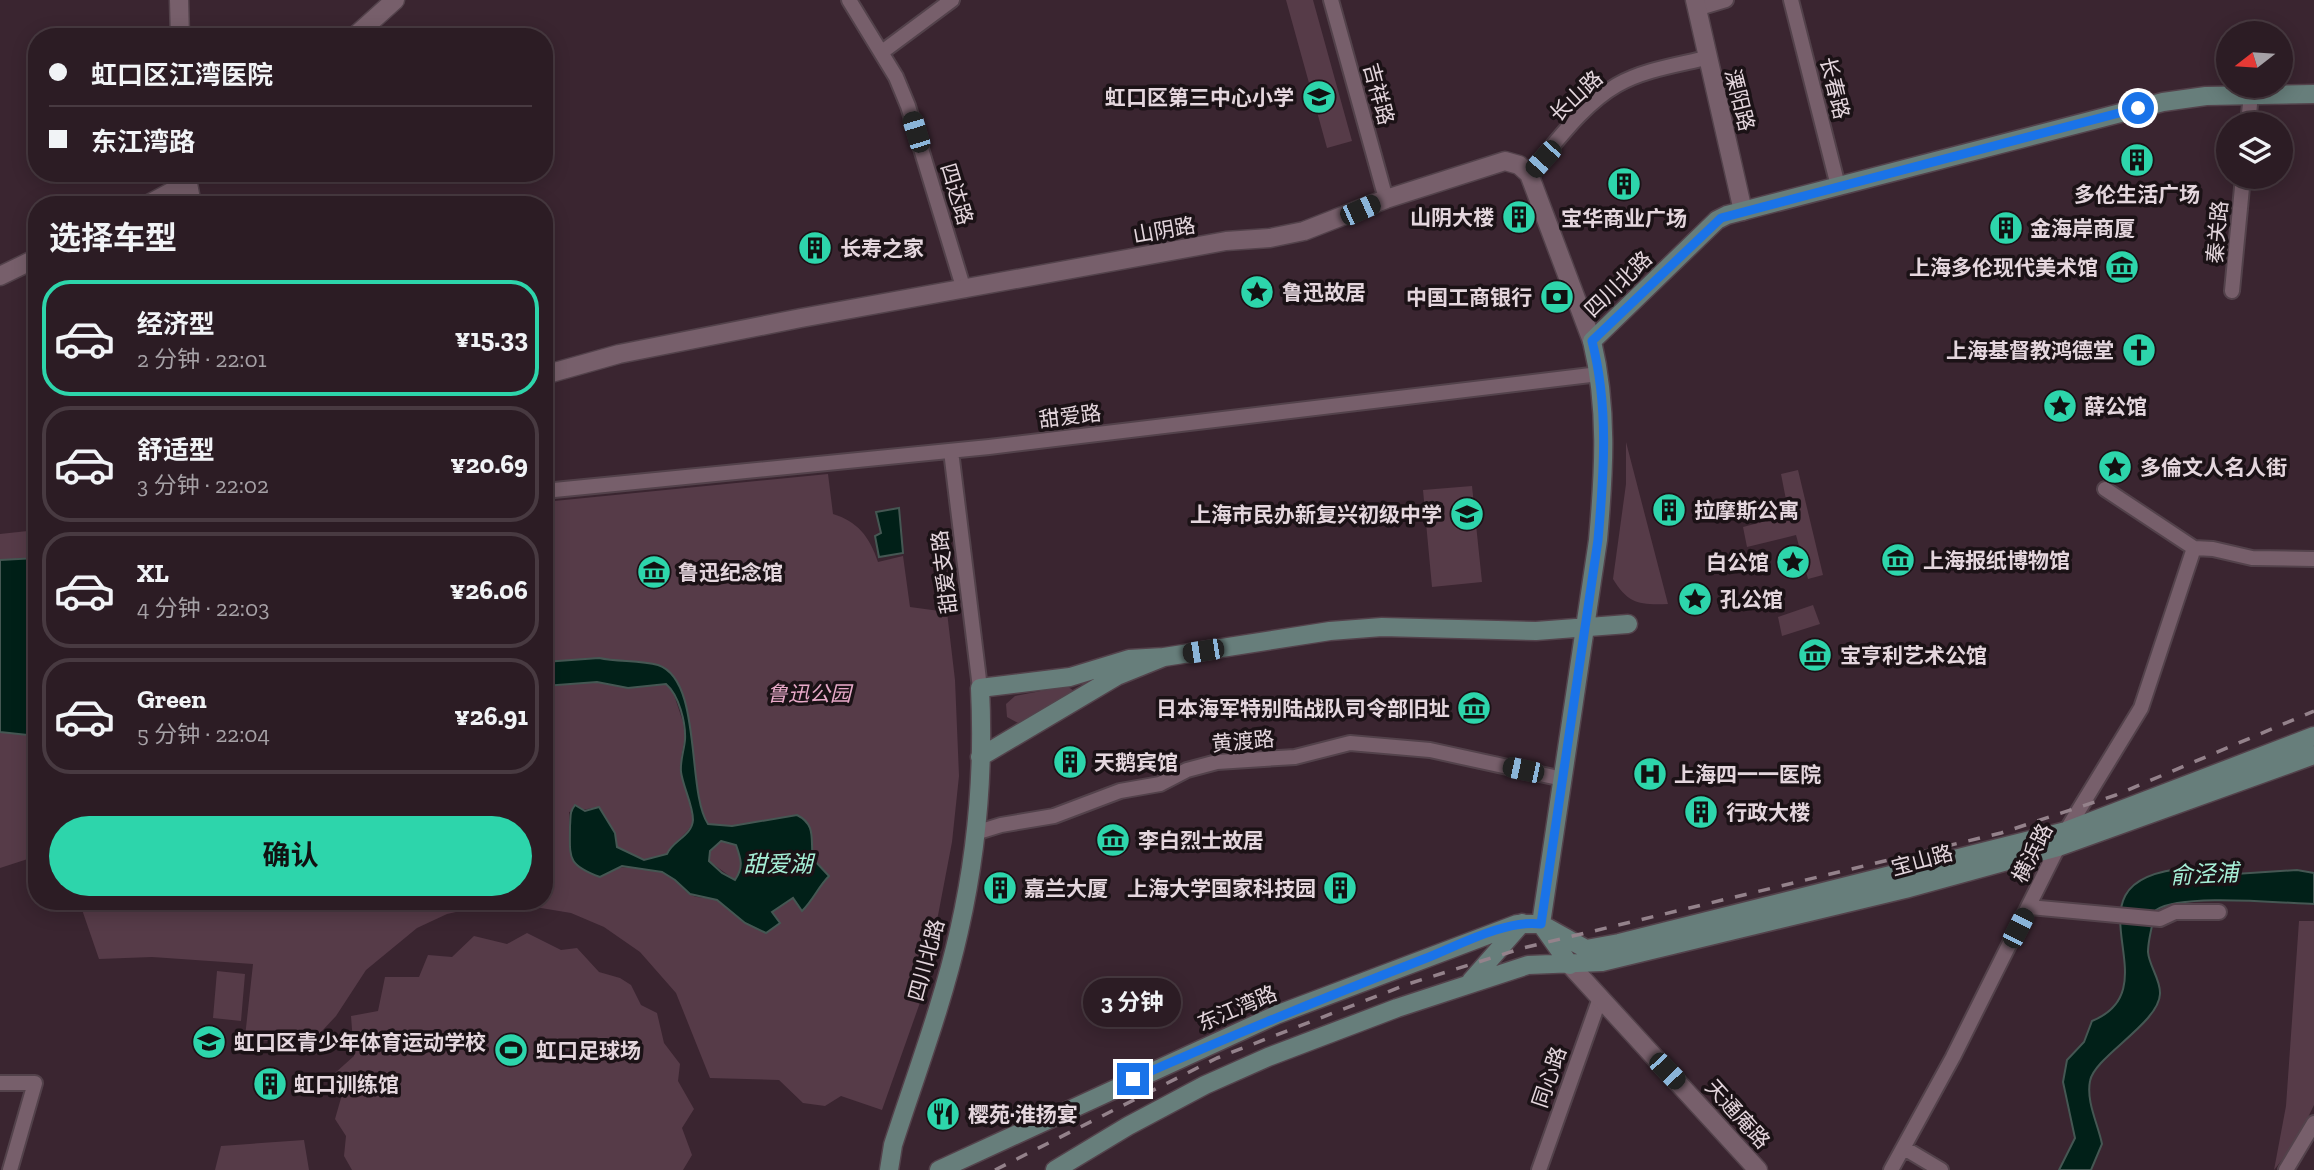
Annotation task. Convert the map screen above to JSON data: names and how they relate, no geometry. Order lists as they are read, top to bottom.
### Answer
{
  "streets": {
    "main road": ["四川北路", "宝山路", "东江湾路"],
    "street": [
      "长春路",
      "吉祥路",
      "长山路",
      "溧阳路",
      "四达路",
      "山阴路",
      "秦关路",
      "甜爱路",
      "甜爱支路",
      "黄渡路",
      "横浜路",
      "同心路",
      "天通庵路"
    ]
  },
  "crossings": [
    ["长春路", "四川北路"],
    ["吉祥路", "山阴路"],
    ["长山路", "溧阳路"],
    ["长山路", "山阴路"],
    ["溧阳路", "四川北路"],
    ["四达路", "山阴路"],
    ["四川北路", "甜爱路"],
    ["四川北路", "甜爱支路"],
    ["四川北路", "黄渡路"],
    ["甜爱路", "甜爱支路"],
    ["横浜路", "宝山路"],
    ["宝山路", "东江湾路"],
    ["宝山路", "天通庵路"],
    ["同心路", "天通庵路"]
  ],
  "water": ["甜爱湖", "俞泾浦"],
  "parks": ["鲁迅公园"],
  "places": {
    "school or university": ["虹口区第三中心小学", "上海市民办新复兴初级中学", "虹口区青少年体育运动学校"],
    "building": [
      "多伦生活广场",
      "宝华商业广场",
      "山阴大楼",
      "金海岸商厦",
      "长寿之家",
      "拉摩斯公寓",
      "天鹅宾馆",
      "行政大楼",
      "嘉兰大厦",
      "上海大学国家科技园",
      "虹口训练馆"
    ],
    "museum": [
      "上海多伦现代美术馆",
      "上海报纸博物馆",
      "鲁迅纪念馆",
      "宝亨利艺术公馆",
      "日本海军特别陆战队司令部旧址",
      "李白烈士故居"
    ],
    "place": [
      "鲁迅故居",
      "薛公馆",
      "多倫文人名人街",
      "白公馆",
      "孔公馆"
    ],
    "bank": ["中国工商银行"],
    "church": ["上海基督教鸿德堂"],
    "hospital": ["上海四一一医院"],
    "sports": ["虹口足球场"],
    "restaurant": ["樱苑·淮扬宴"]
  },
  "north": "left",
  "page": {
    "banner": ["虹口区江湾医院", "东江湾路"],
    "heading": "选择车型",
    "list": [
      {
        "name": "经济型",
        "note": "2 分钟 · 22:01",
        "value": "¥15.33"
      },
      {
        "name": "舒适型",
        "note": "3 分钟 · 22:02",
        "value": "¥20.69"
      },
      {
        "name": "XL",
        "note": "4 分钟 · 22:03",
        "value": "¥26.06"
      },
      {
        "name": "Green",
        "note": "5 分钟 · 22:04",
        "value": "¥26.91"
      }
    ],
    "buttons": "确认",
    "bubble": "3 分钟"
  }
}
